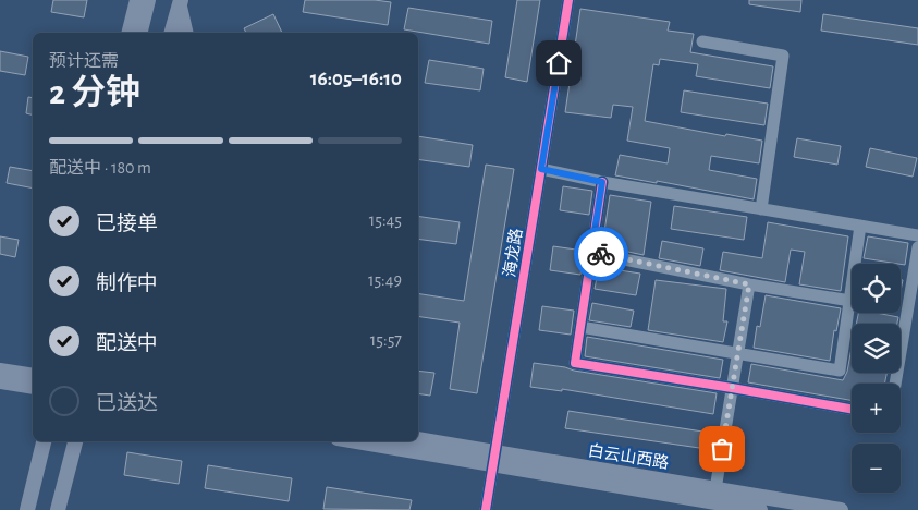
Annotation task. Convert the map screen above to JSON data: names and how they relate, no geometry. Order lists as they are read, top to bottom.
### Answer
{
  "streets": {
    "main road": ["白云山西路"],
    "street": ["海龙路"]
  },
  "crossings": [
    ["海龙路", "白云山西路"]
  ],
  "page": {
    "heading": ["2 分钟", "预计还需", "16:05–16:10"],
    "bar": "配送中 · 180 m",
    "list": [
      ["已接单", "15:45"],
      ["制作中", "15:49"],
      ["配送中", "15:57"],
      "已送达"
    ],
    "map_buttons": ["+", "−"]
  }
}
